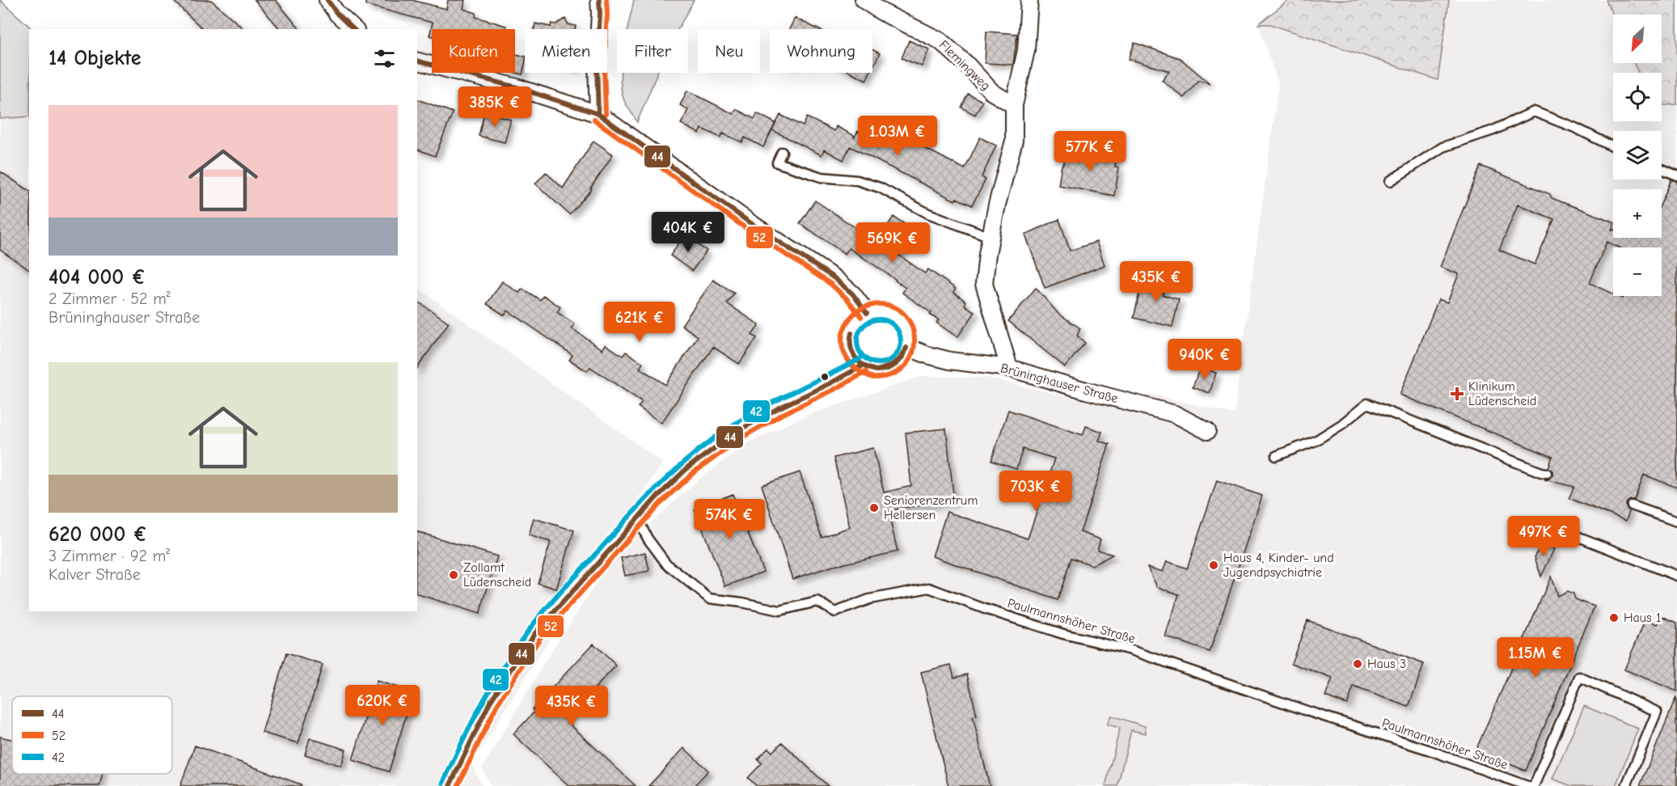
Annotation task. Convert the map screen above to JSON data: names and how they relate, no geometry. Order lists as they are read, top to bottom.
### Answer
{
  "streets": {
    "street": ["Flemingweg", "Brüninghauser Straße"],
    "lane": ["Paulmannshöher Straße"]
  },
  "places": {
    "health": ["Klinikum Lüdenscheid"],
    "other": [
      "Seniorenzentrum Hellersen",
      "Haus 4, Kinder- und Jugendpsychiatrie",
      "Zollamt Lüdenscheid",
      "Haus 1",
      "Haus 3"
    ]
  },
  "lines": ["transit line 44", "transit line 52", "transit line 42"],
  "legend": ["44", "52", "42"],
  "north": "bottom left",
  "page": {
    "map_buttons": ["+", "−"],
    "chip": [
      "Kaufen",
      "Mieten",
      "Filter",
      "Neu",
      "Wohnung"
    ],
    "heading": "14 Objekte",
    "price": [
      "385K €",
      "1.03M €",
      "577K €",
      "404K €",
      "569K €",
      "435K €",
      "621K €",
      "940K €",
      "703K €",
      "574K €",
      "497K €",
      "1.15M €",
      "620K €",
      "435K €"
    ],
    "list": [
      {
        "name": "404 000 €",
        "note": "2 Zimmer · 52 m² · Brüninghauser Straße"
      },
      {
        "name": "620 000 €",
        "note": "3 Zimmer · 92 m² · Kalver Straße"
      }
    ]
  }
}
